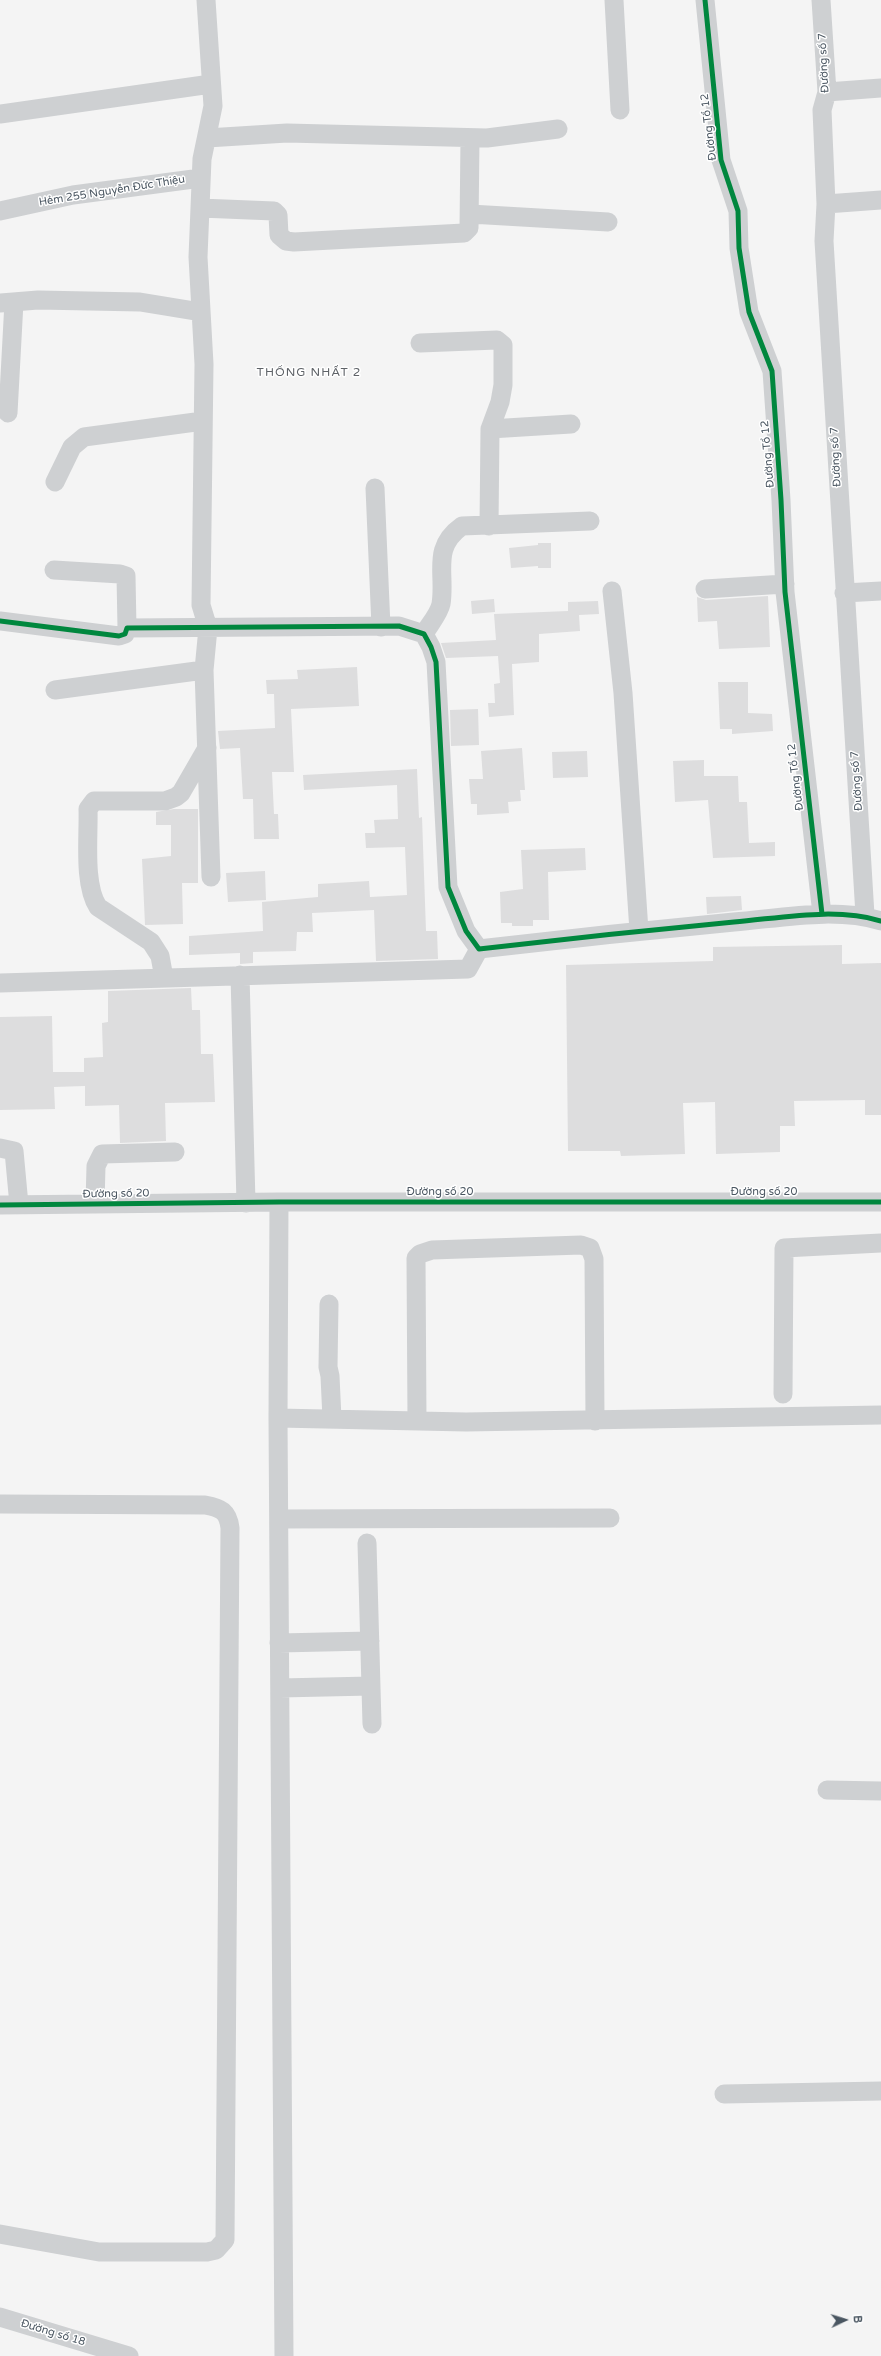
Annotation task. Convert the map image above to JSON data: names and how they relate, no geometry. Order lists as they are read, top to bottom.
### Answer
{
  "streets": {
    "street": [
      "Đường số 7",
      "Đường Tổ 12",
      "Hẻm 255 Nguyễn Đức Thiệu",
      "Đường số 20",
      "Đường số 18"
    ]
  },
  "districts": ["THỐNG NHẤT 2"],
  "north": "right"
}
